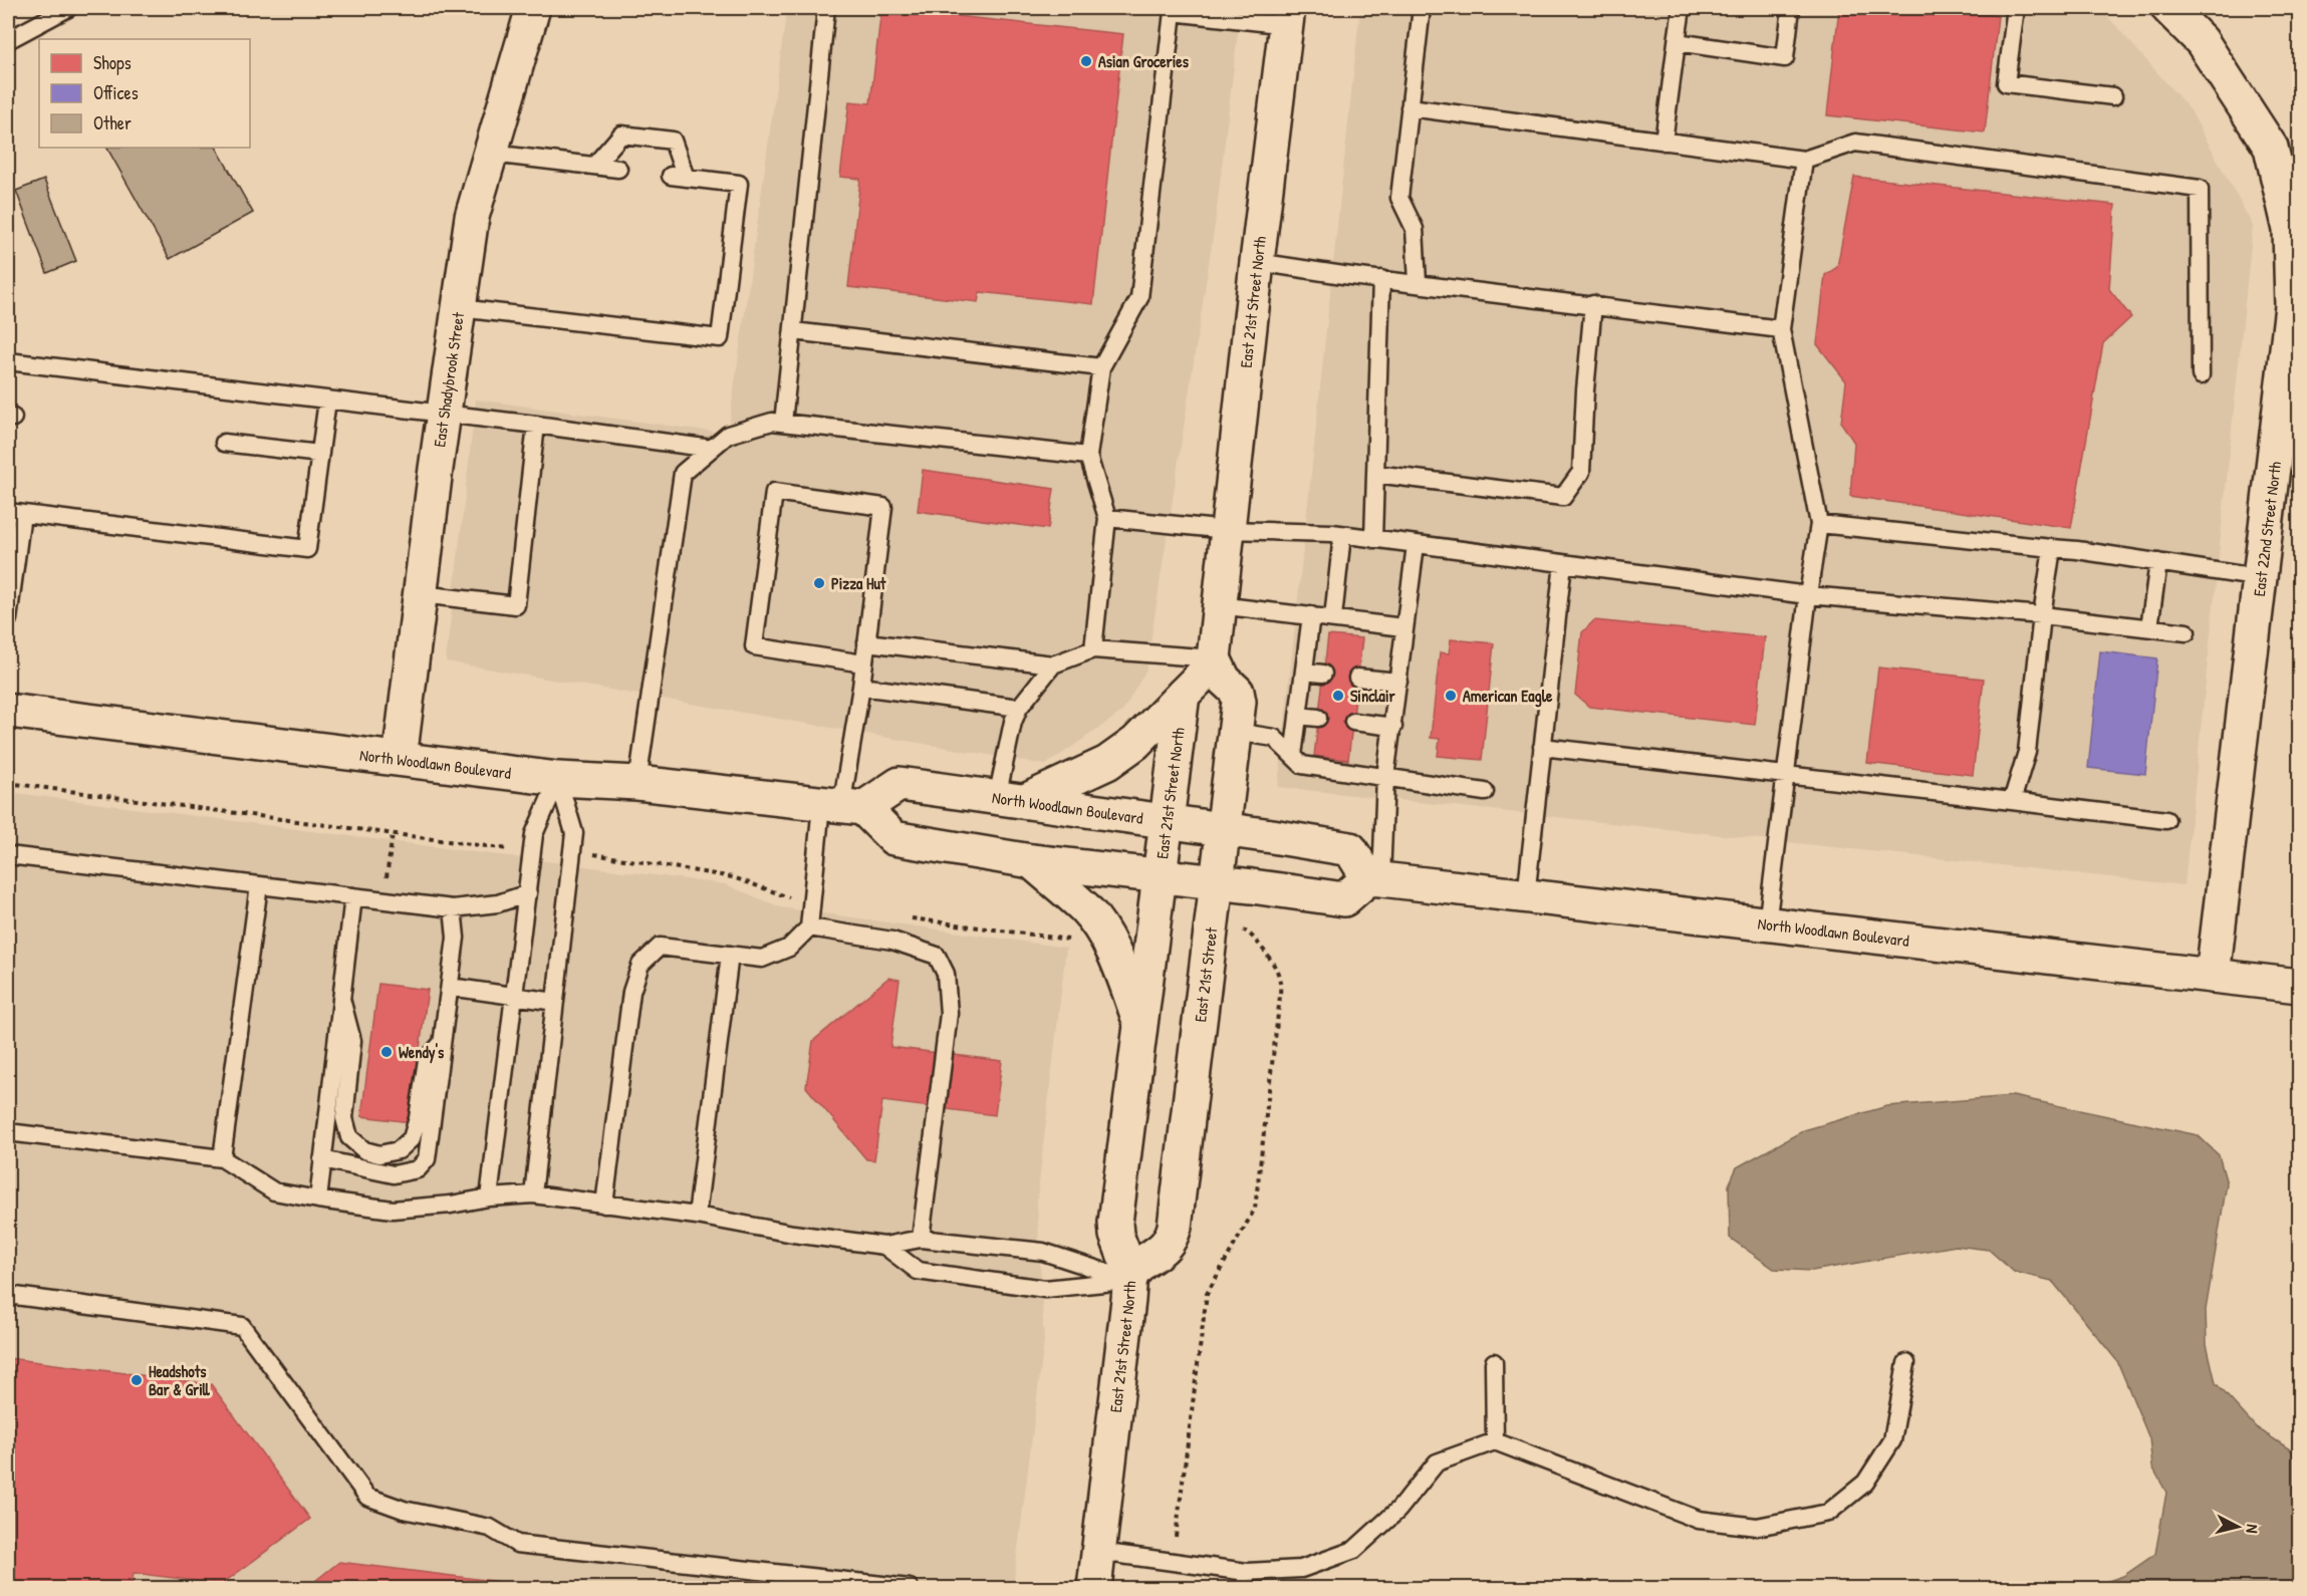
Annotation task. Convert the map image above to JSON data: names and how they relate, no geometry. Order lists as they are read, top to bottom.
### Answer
{
  "streets": {
    "main road": [
      "East 21st Street North",
      "East Shadybrook Street",
      "East 22nd Street North",
      "North Woodlawn Boulevard",
      "East 21st Street"
    ]
  },
  "crossings": [
    ["East 21st Street North", "North Woodlawn Boulevard"],
    ["East 21st Street North", "East 21st Street"],
    ["East Shadybrook Street", "North Woodlawn Boulevard"],
    ["East 22nd Street North", "North Woodlawn Boulevard"],
    ["North Woodlawn Boulevard", "East 21st Street"]
  ],
  "places": [
    "Asian Groceries",
    "Pizza Hut",
    "Sinclair",
    "American Eagle",
    "Wendy's",
    "Headshots Bar & Grill"
  ],
  "legend": ["Shops", "Offices", "Other"],
  "north": "right"
}
